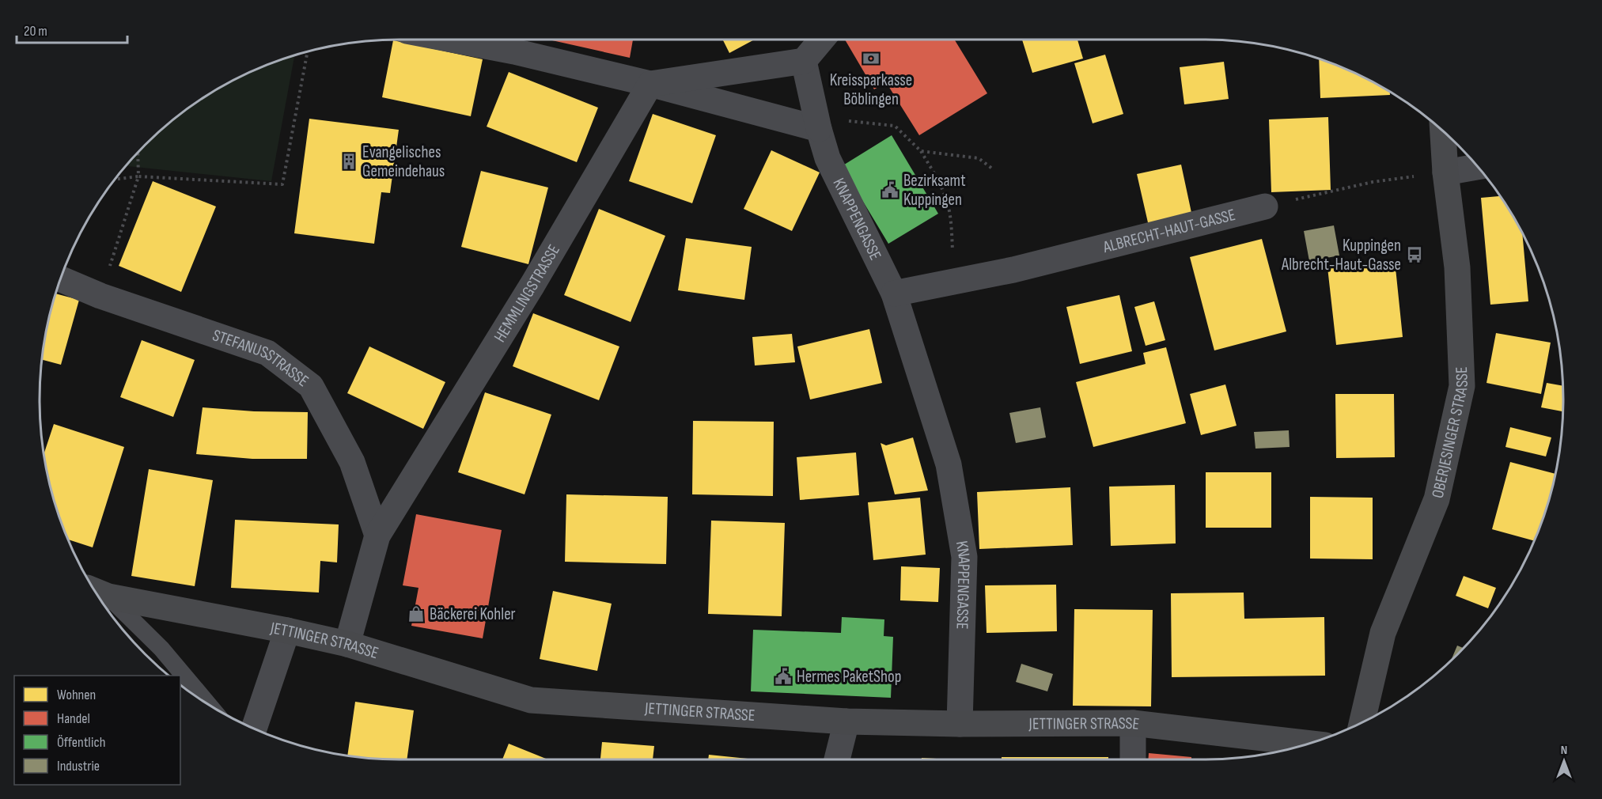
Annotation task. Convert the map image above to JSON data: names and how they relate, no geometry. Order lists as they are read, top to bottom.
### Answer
{
  "streets": {
    "main road": ["OBERJESINGER STRASSE", "JETTINGER STRASSE"],
    "street": [
      "KNAPPENGASSE",
      "ALBRECHT-HAUT-GASSE",
      "HEMMLINGSTRASSE",
      "STEFANUSSTRASSE"
    ]
  },
  "crossings": [
    ["KNAPPENGASSE", "ALBRECHT-HAUT-GASSE"],
    ["KNAPPENGASSE", "JETTINGER STRASSE"],
    ["HEMMLINGSTRASSE", "STEFANUSSTRASSE"],
    ["HEMMLINGSTRASSE", "JETTINGER STRASSE"]
  ],
  "places": {
    "bank": ["Kreissparkasse Böblingen"],
    "building": ["Evangelisches Gemeindehaus"],
    "public building": ["Bezirksamt Kuppingen", "Hermes PaketShop"],
    "bus stop": ["Kuppingen Albrecht-Haut-Gasse"],
    "shop": ["Bäckerei Kohler"]
  },
  "legend": [
    "Wohnen",
    "Handel",
    "Öffentlich",
    "Industrie"
  ],
  "scale_bar": "20 m",
  "north": "top"
}
